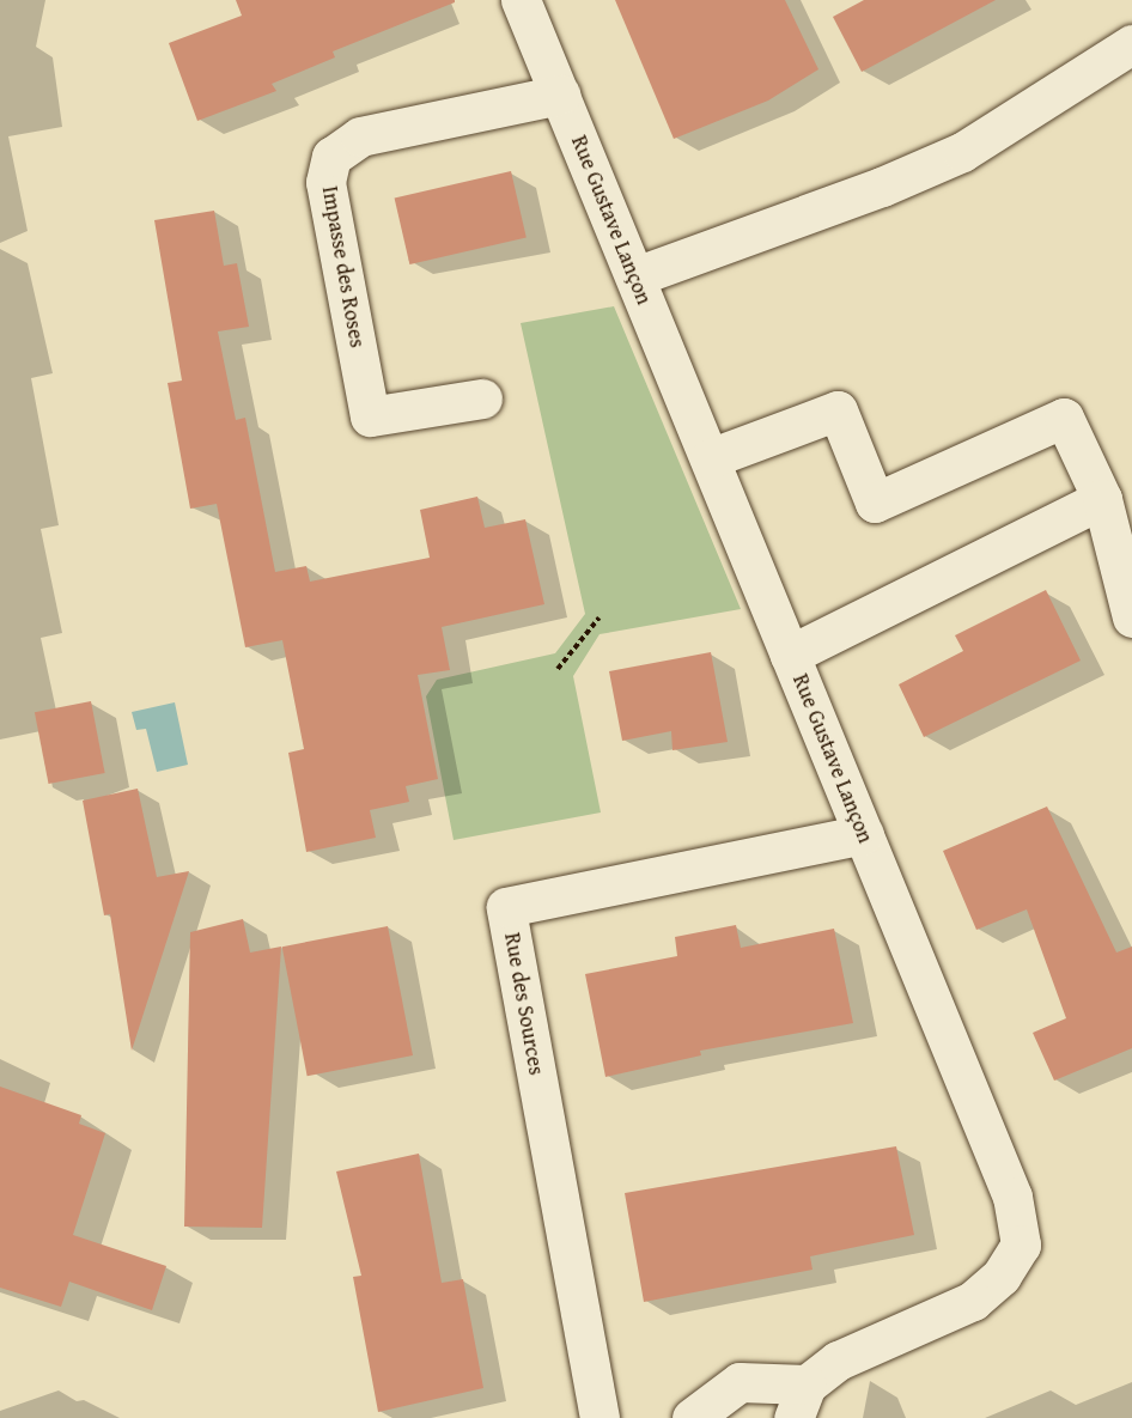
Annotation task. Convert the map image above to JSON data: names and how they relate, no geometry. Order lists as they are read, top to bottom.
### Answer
{
  "streets": {
    "street": ["Rue Gustave Lançon", "Impasse des Roses", "Rue des Sources"]
  },
  "crossings": [
    ["Rue Gustave Lançon", "Impasse des Roses"],
    ["Rue Gustave Lançon", "Rue des Sources"]
  ]
}
